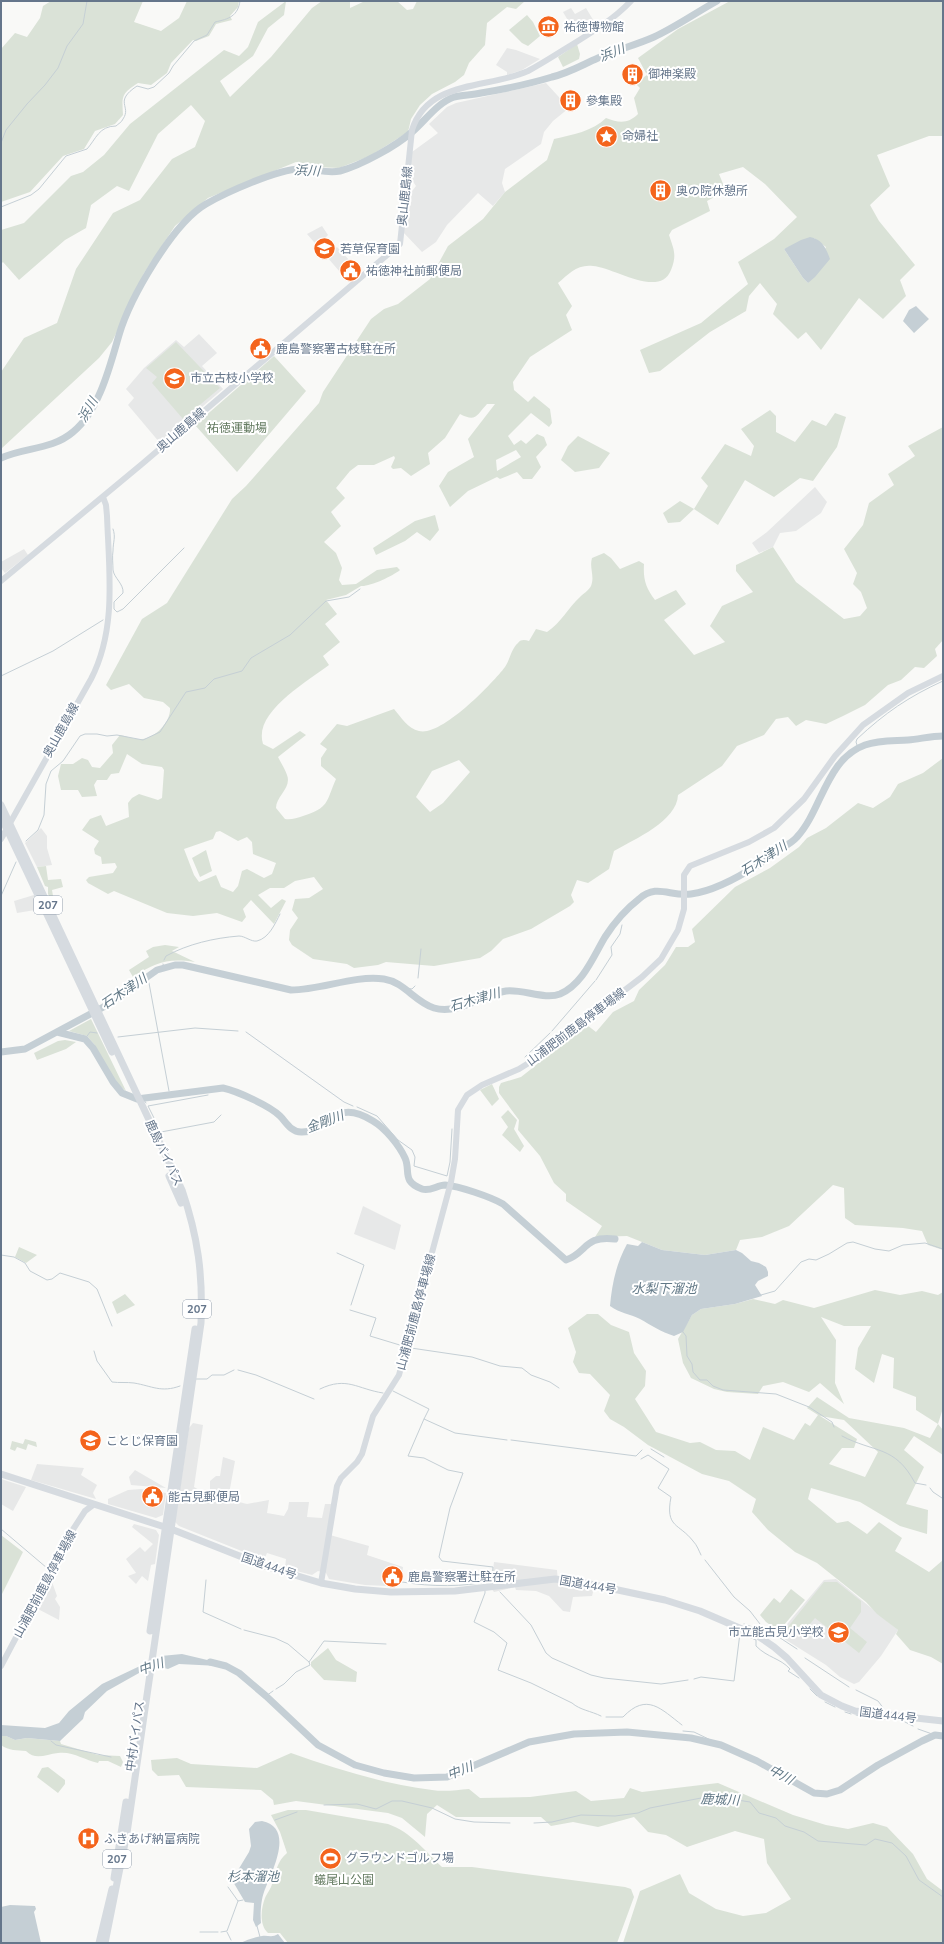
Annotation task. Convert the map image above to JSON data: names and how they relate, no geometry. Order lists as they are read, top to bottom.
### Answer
{
  "streets": {
    "highway": [
      "207",
      "鹿島バイパス",
      "国道444号",
      "中村バイパス"
    ],
    "main road": ["奥山鹿島線", "山浦肥前鹿島停車場線"]
  },
  "crossings": [
    ["奥山鹿島線", "鹿島バイパス"],
    ["山浦肥前鹿島停車場線", "国道444号"],
    ["鹿島バイパス", "国道444号"],
    ["鹿島バイパス", "中村バイパス"],
    ["国道444号", "中村バイパス"]
  ],
  "water": [
    "浜川",
    "石木津川",
    "金剛川",
    "水梨下溜池",
    "中川",
    "鹿城川",
    "杉本溜池"
  ],
  "parks": ["祐徳運動場", "蟻尾山公園"],
  "places": {
    "museum": ["祐徳博物館"],
    "building": ["御神楽殿", "參集殿", "奥の院休憩所"],
    "place": ["命婦社"],
    "school or university": [
      "若草保育園",
      "市立古枝小学校",
      "ことじ保育園",
      "市立能古見小学校"
    ],
    "public building": [
      "祐徳神社前郵便局",
      "鹿島警察署古枝駐在所",
      "能古見郵便局",
      "鹿島警察署辻駐在所"
    ],
    "hospital": ["ふきあげ納富病院"],
    "sports": ["グラウンドゴルフ場"]
  }
}
